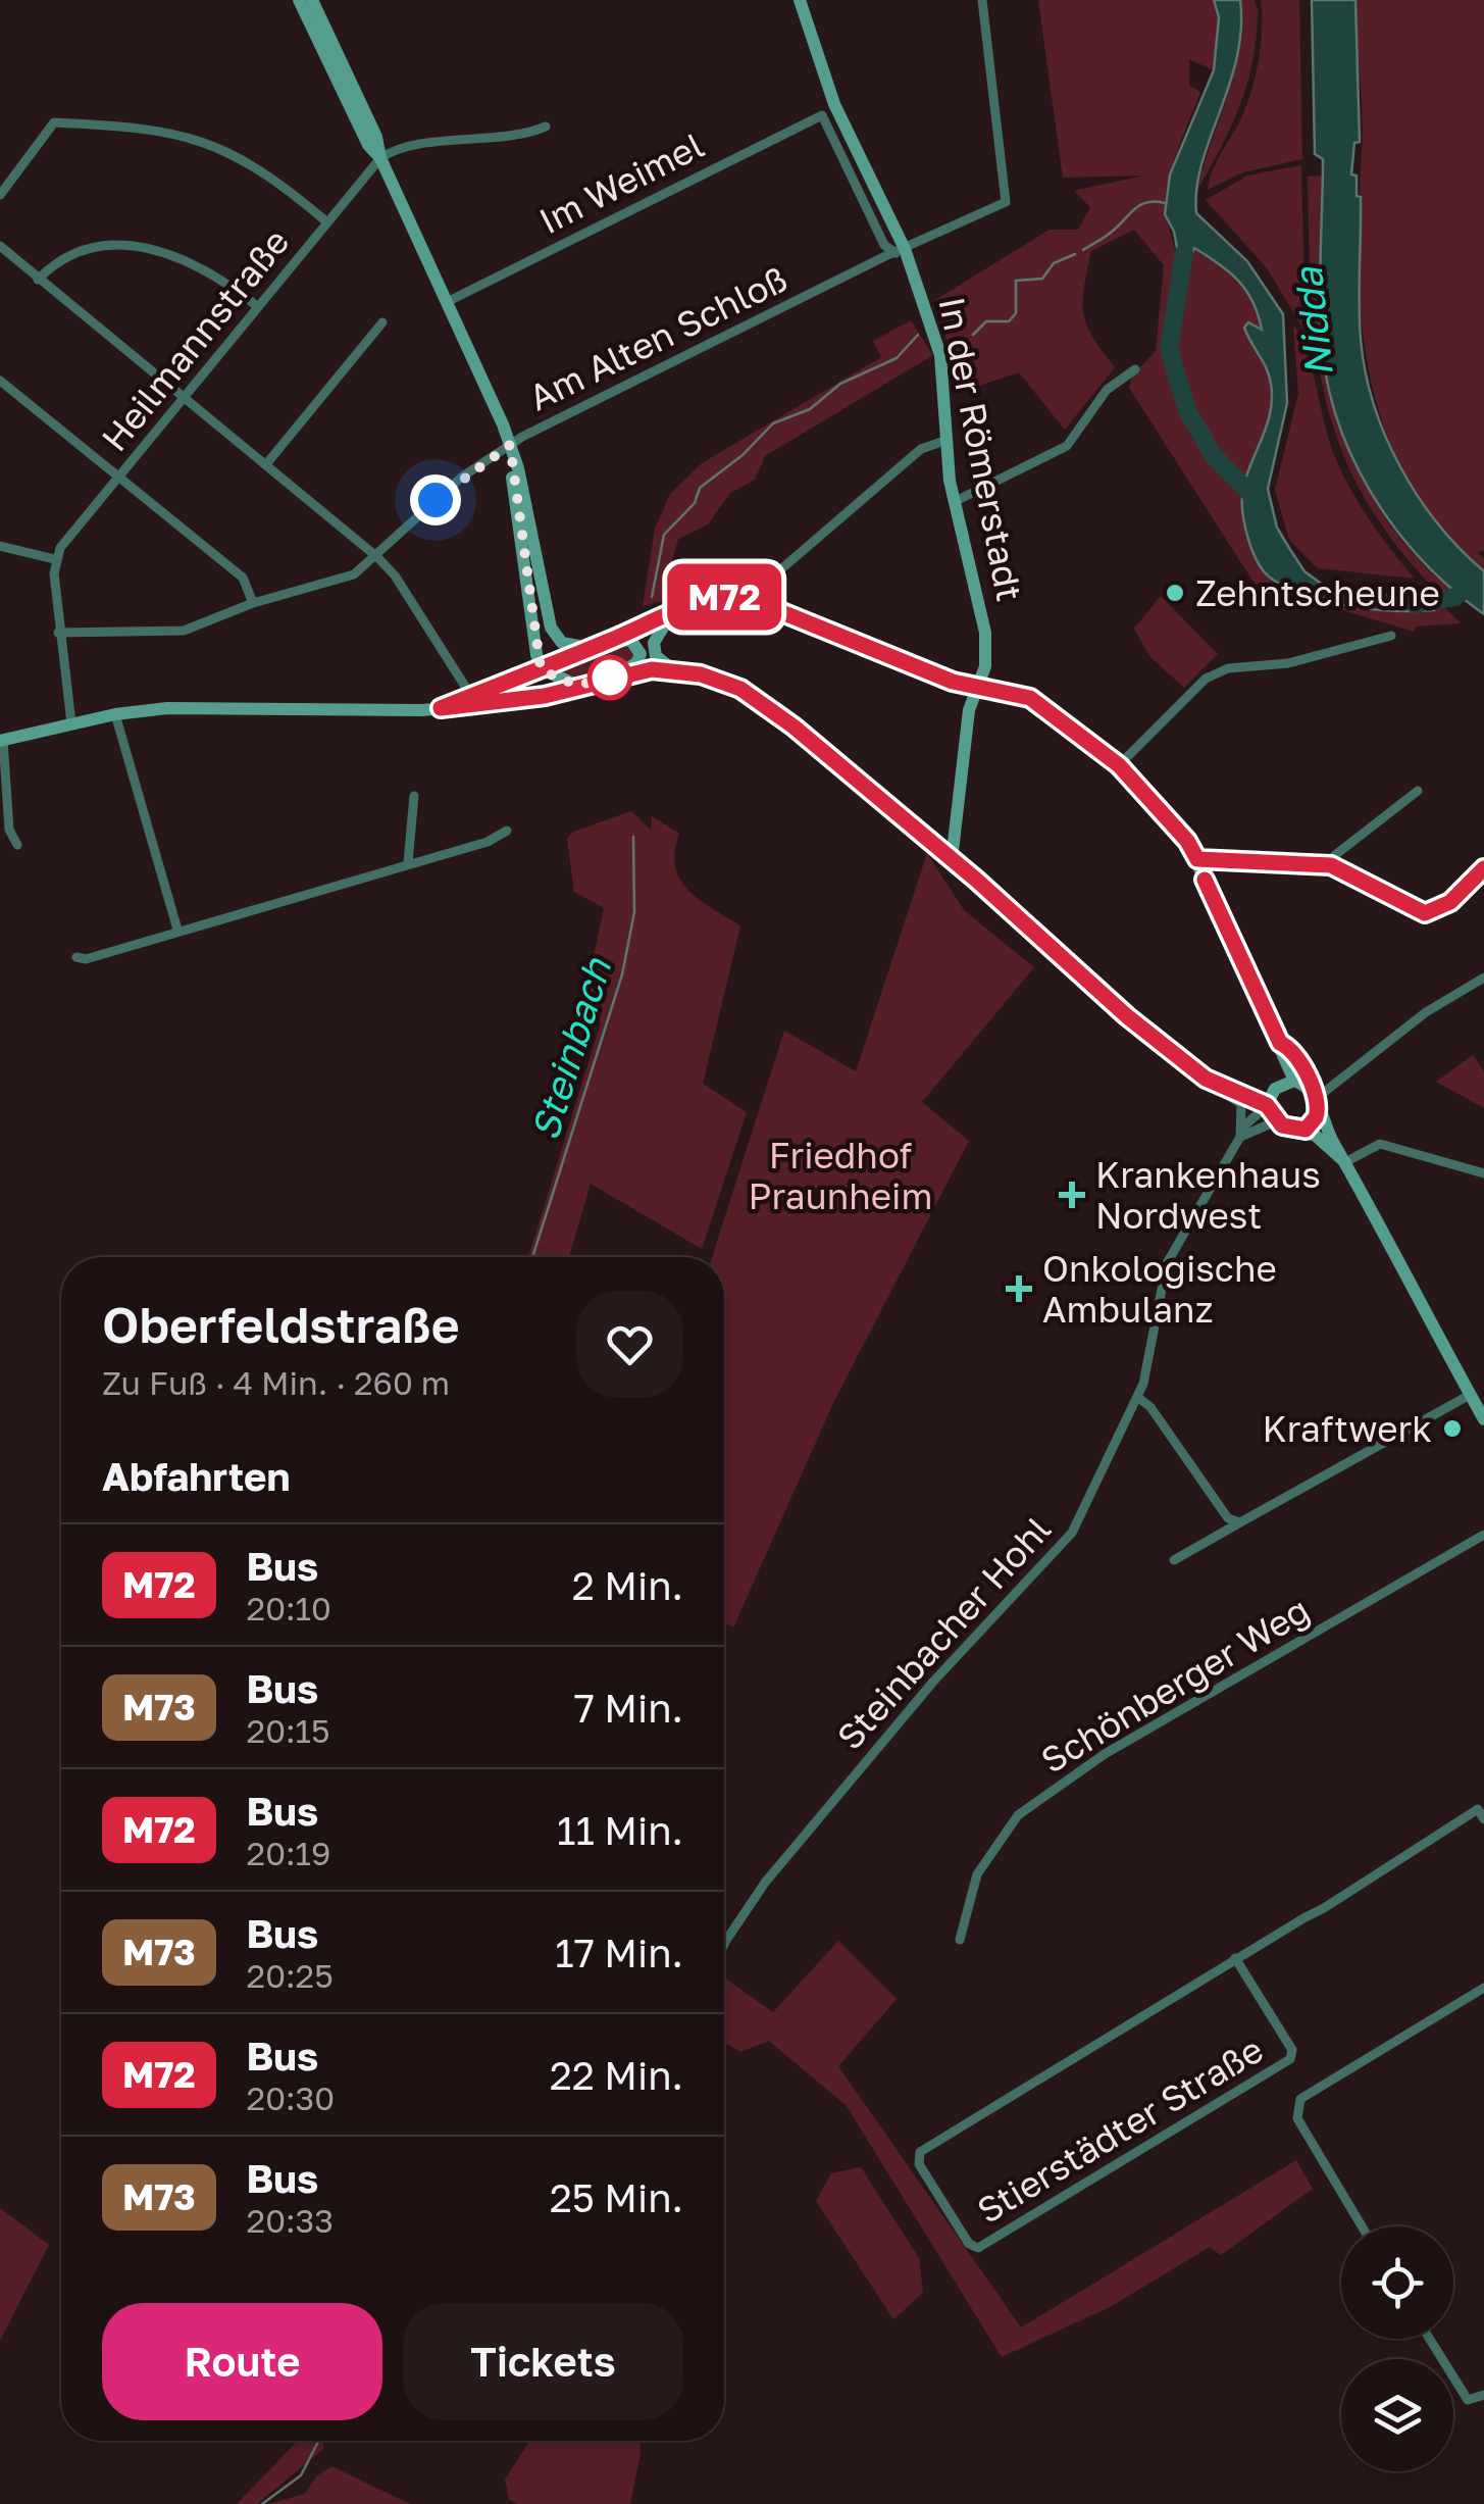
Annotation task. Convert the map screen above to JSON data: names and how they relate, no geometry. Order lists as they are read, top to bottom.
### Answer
{
  "streets": {
    "main road": ["In der Römerstadt"],
    "street": [
      "Im Weimel",
      "Am Alten Schloß",
      "Heilmannstraße",
      "Steinbacher Hohl",
      "Schönberger Weg",
      "Stierstädter Straße"
    ]
  },
  "crossings": [
    ["Im Weimel", "In der Römerstadt"],
    ["Am Alten Schloß", "In der Römerstadt"]
  ],
  "water": ["Nidda", "Steinbach"],
  "parks": ["Friedhof Praunheim"],
  "places": {
    "other": ["Zehntscheune", "Kraftwerk"],
    "health": ["Krankenhaus Nordwest", "Onkologische Ambulanz"]
  },
  "lines": ["bus line M72"],
  "page": {
    "on_map": "M72",
    "heading": [
      ["Oberfeldstraße", "Zu Fuß · 4 Min. · 260 m"],
      "Abfahrten"
    ],
    "list": [
      {
        "mark": "M72",
        "name": "Bus",
        "note": "20:10",
        "value": "2 Min."
      },
      {
        "mark": "M73",
        "name": "Bus",
        "note": "20:15",
        "value": "7 Min."
      },
      {
        "mark": "M72",
        "name": "Bus",
        "note": "20:19",
        "value": "11 Min."
      },
      {
        "mark": "M73",
        "name": "Bus",
        "note": "20:25",
        "value": "17 Min."
      },
      {
        "mark": "M72",
        "name": "Bus",
        "note": "20:30",
        "value": "22 Min."
      },
      {
        "mark": "M73",
        "name": "Bus",
        "note": "20:33",
        "value": "25 Min."
      }
    ],
    "buttons": ["Route", "Tickets"]
  }
}
